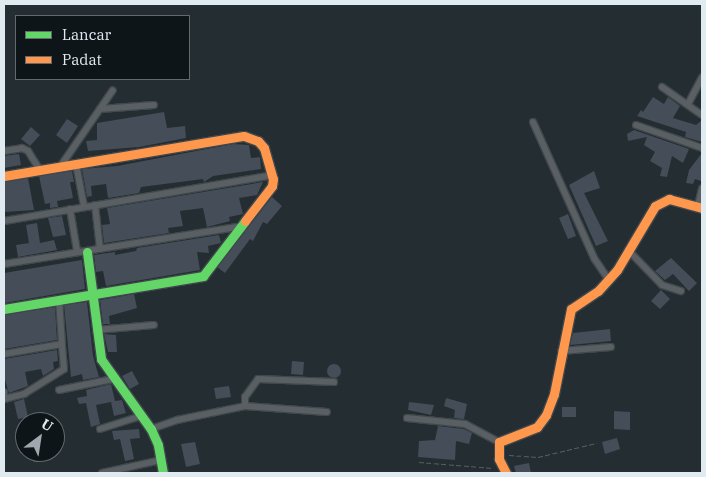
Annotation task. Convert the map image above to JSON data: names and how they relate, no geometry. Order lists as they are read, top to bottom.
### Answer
{
  "legend": ["Lancar", "Padat"],
  "north": "top right"
}
